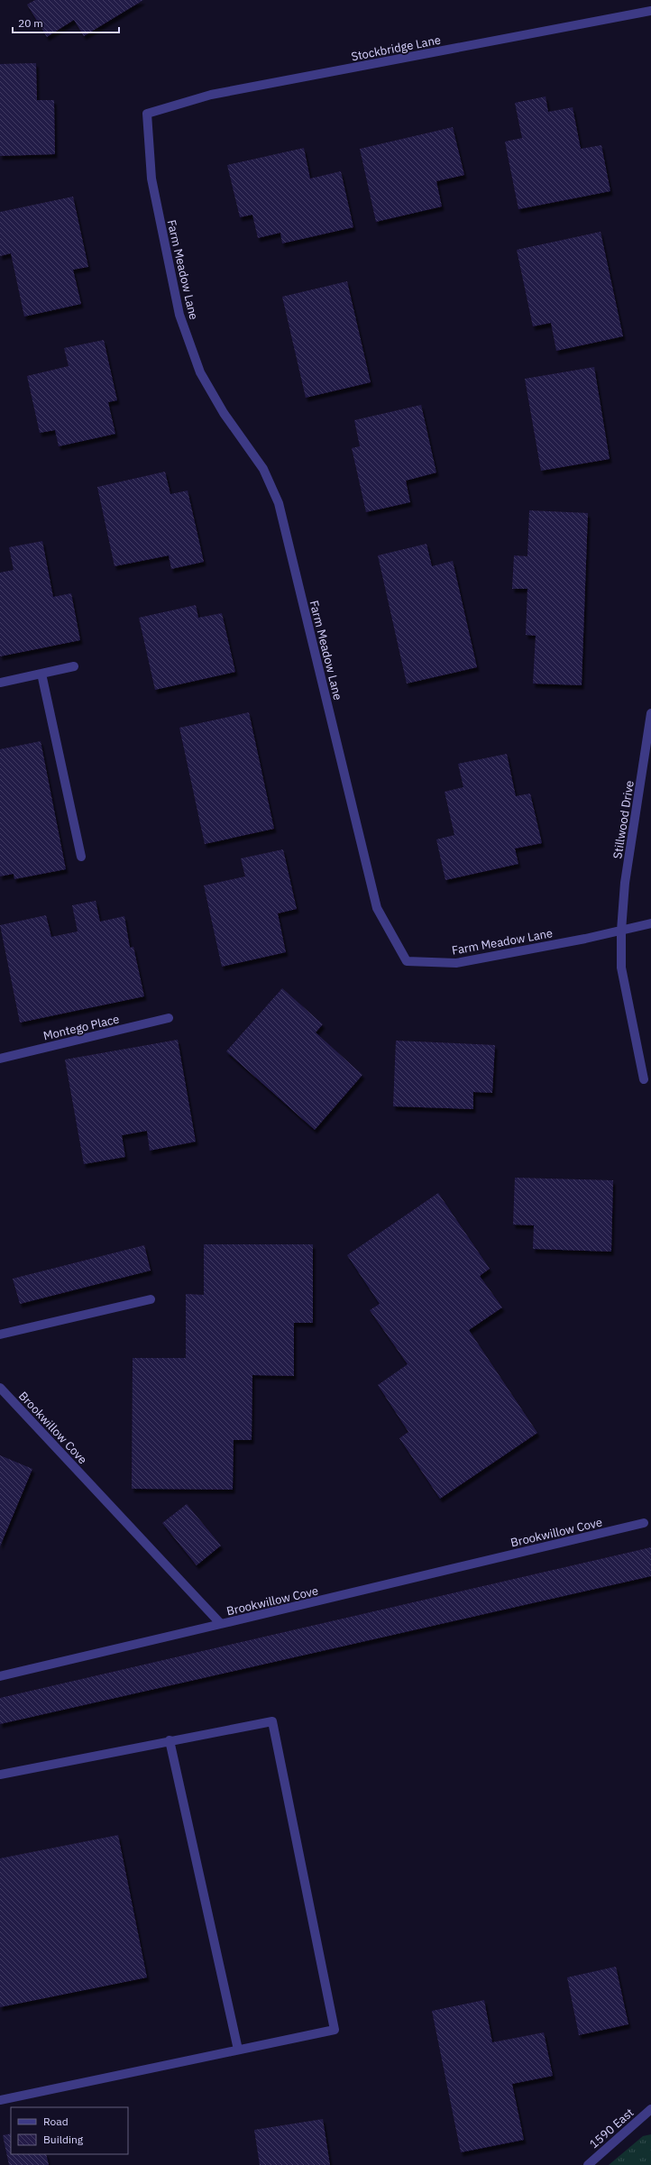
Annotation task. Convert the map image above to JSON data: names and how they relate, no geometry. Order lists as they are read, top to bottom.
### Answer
{
  "streets": {
    "street": [
      "Stockbridge Lane",
      "Farm Meadow Lane",
      "Stillwood Drive",
      "Montego Place",
      "Brookwillow Cove",
      "1590 East"
    ]
  },
  "crossings": [
    ["Stockbridge Lane", "Farm Meadow Lane"],
    ["Farm Meadow Lane", "Stillwood Drive"]
  ],
  "legend": ["Road", "Building"],
  "scale_bar": "20 m"
}
